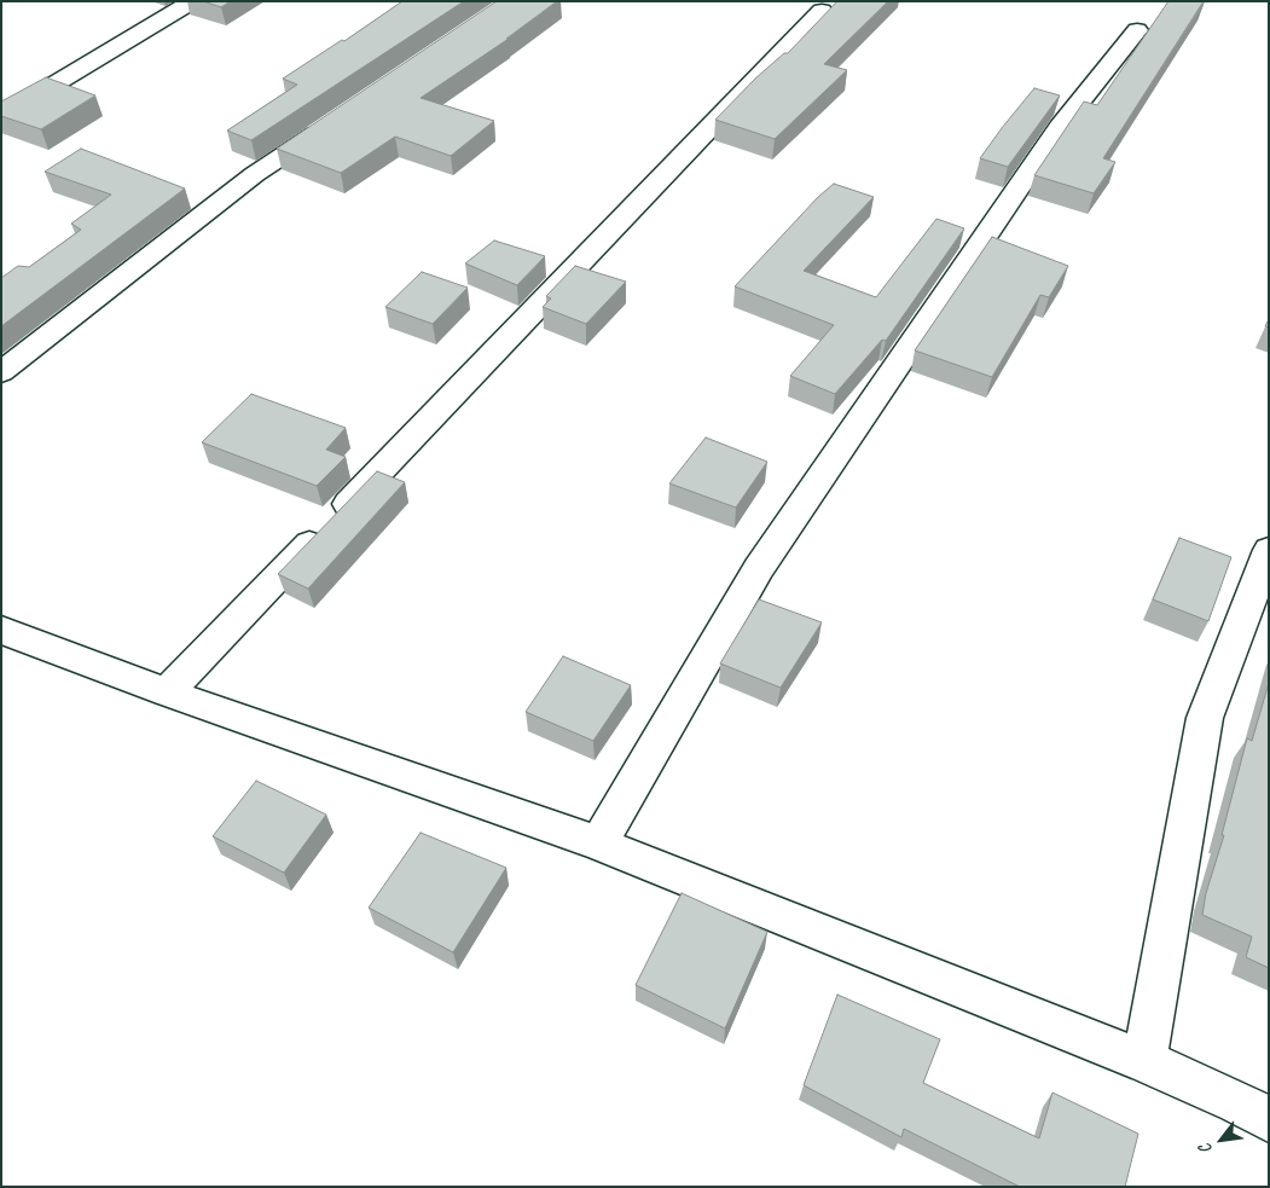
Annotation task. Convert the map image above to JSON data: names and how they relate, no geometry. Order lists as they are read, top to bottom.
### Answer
{
  "north": "bottom left"
}
